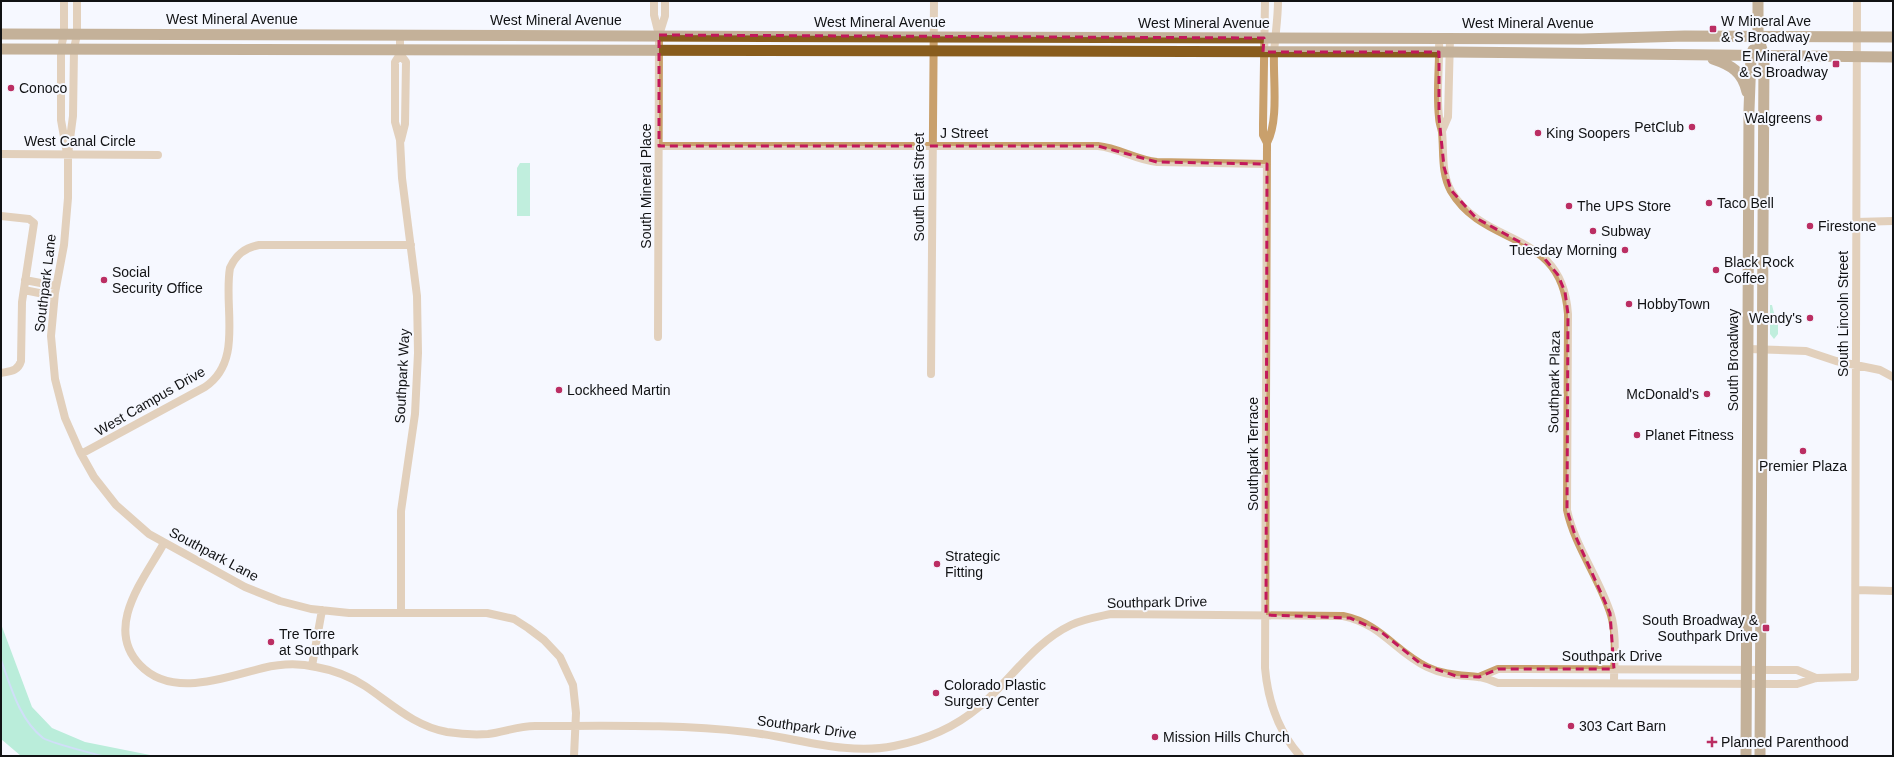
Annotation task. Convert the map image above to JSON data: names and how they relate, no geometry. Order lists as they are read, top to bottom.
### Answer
{
  "streets": {
    "main road": ["West Mineral Avenue", "South Broadway"],
    "street": [
      "J Street",
      "West Canal Circle",
      "South Mineral Place",
      "South Elati Street",
      "Southpark Lane",
      "South Lincoln Street",
      "Southpark Way",
      "Southpark Plaza",
      "West Campus Drive",
      "Southpark Terrace",
      "Southpark Drive"
    ]
  },
  "crossings": [
    ["West Mineral Avenue", "South Mineral Place"],
    ["West Mineral Avenue", "South Elati Street"],
    ["West Mineral Avenue", "Southpark Lane"],
    ["West Mineral Avenue", "South Lincoln Street"],
    ["West Mineral Avenue", "South Broadway"],
    ["West Mineral Avenue", "Southpark Way"],
    ["West Mineral Avenue", "Southpark Plaza"],
    ["West Mineral Avenue", "Southpark Terrace"],
    ["J Street", "South Mineral Place"],
    ["J Street", "South Elati Street"],
    ["J Street", "Southpark Terrace"],
    ["West Canal Circle", "Southpark Lane"],
    ["Southpark Lane", "Southpark Way"],
    ["Southpark Lane", "West Campus Drive"],
    ["Southpark Lane", "Southpark Drive"],
    ["South Lincoln Street", "Southpark Drive"],
    ["South Broadway", "Southpark Drive"],
    ["Southpark Way", "West Campus Drive"],
    ["Southpark Plaza", "Southpark Drive"],
    ["Southpark Terrace", "Southpark Drive"]
  ],
  "places": {
    "transit": ["W Mineral Ave & S Broadway", "E Mineral Ave & S Broadway", "South Broadway & Southpark Drive"],
    "other": [
      "Conoco",
      "Walgreens",
      "PetClub",
      "King Soopers",
      "Taco Bell",
      "The UPS Store",
      "Firestone",
      "Subway",
      "Tuesday Morning",
      "Black Rock Coffee",
      "Social Security Office",
      "HobbyTown",
      "Wendy's",
      "Lockheed Martin",
      "McDonald's",
      "Planet Fitness",
      "Premier Plaza",
      "Strategic Fitting",
      "Tre Torre at Southpark",
      "Colorado Plastic Surgery Center",
      "303 Cart Barn",
      "Mission Hills Church"
    ],
    "health": ["Planned Parenthood"]
  }
}
